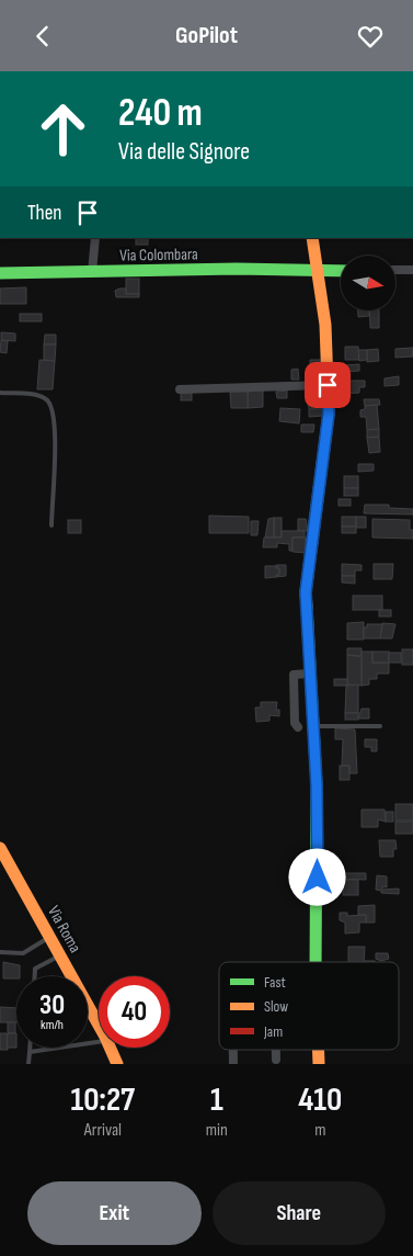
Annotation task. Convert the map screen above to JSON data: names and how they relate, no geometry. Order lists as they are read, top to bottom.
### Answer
{
  "streets": {
    "street": ["Via Colombara", "Via Roma"]
  },
  "legend": ["Fast", "Slow", "Jam"],
  "north": "right",
  "page": {
    "header": "GoPilot",
    "turn": ["240 m", "Via delle Signore"],
    "then": "Then",
    "speed": "30 km/h",
    "limit": "40",
    "eta": [
      "10:27",
      "Arrival",
      "1",
      "min",
      "410",
      "m"
    ],
    "buttons": ["Exit", "Share"]
  }
}
